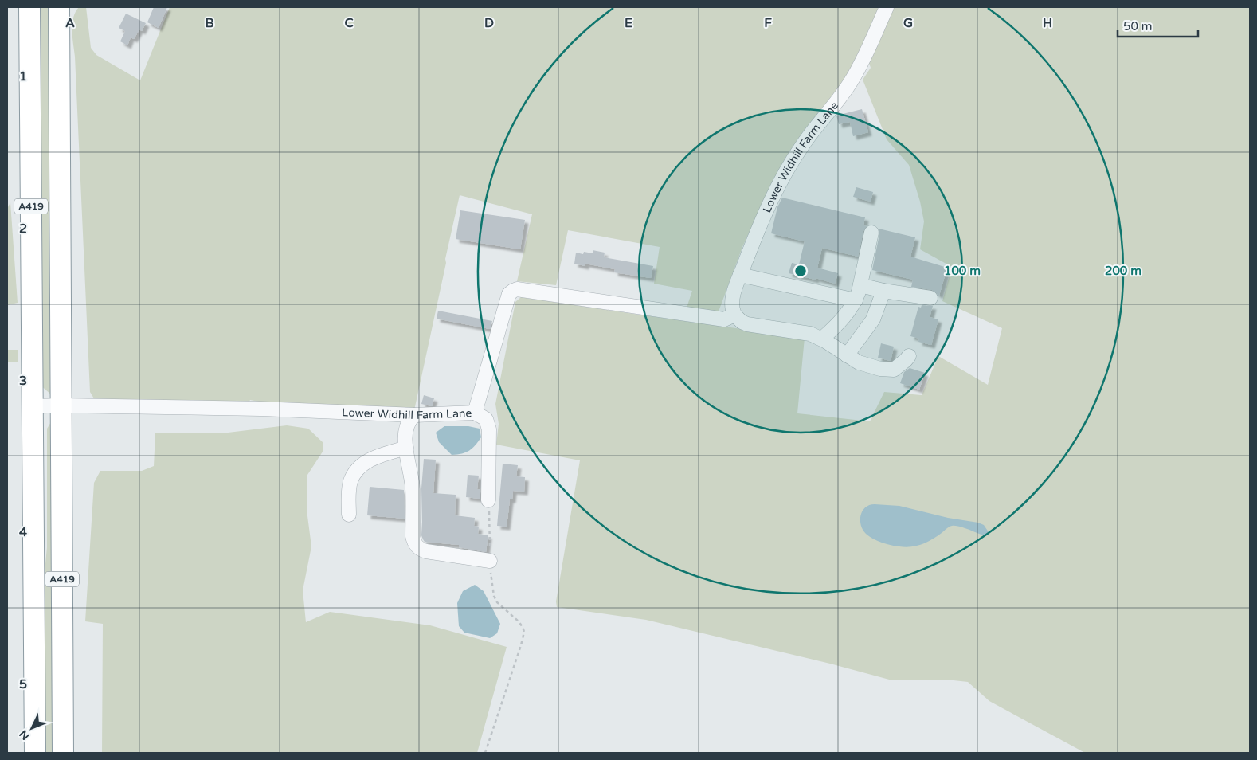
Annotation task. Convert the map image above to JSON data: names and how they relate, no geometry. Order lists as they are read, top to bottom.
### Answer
{
  "streets": {
    "highway": ["A419"],
    "lane": ["Lower Widhill Farm Lane"]
  },
  "crossings": [
    ["Lower Widhill Farm Lane", "A419"]
  ],
  "scale_bar": "50 m",
  "north": "bottom left",
  "grid": {
    "columns": [
      "A",
      "B",
      "C",
      "D",
      "E",
      "F",
      "G",
      "H"
    ],
    "rows": [
      "1",
      "2",
      "3",
      "4",
      "5"
    ]
  },
  "rings": ["100 m", "200 m"]
}
